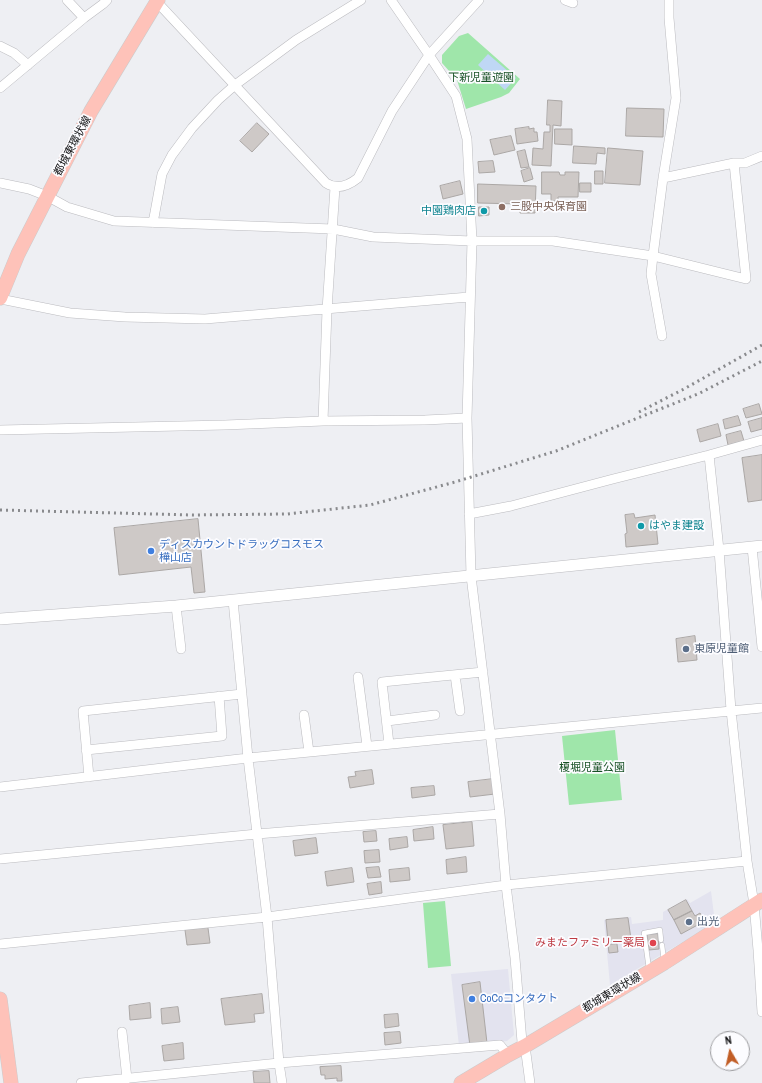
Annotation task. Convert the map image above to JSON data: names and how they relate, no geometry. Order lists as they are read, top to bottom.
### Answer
{
  "streets": {
    "main road": ["都城東環状線"]
  },
  "parks": ["下新児童遊園", "榎堀児童公園"],
  "places": [
    "三股中央保育園",
    "中園鶏肉店",
    "はやま建設",
    "ディスカウントドラッグコスモス 樺山店",
    "東原児童館",
    "出光",
    "みまたファミリー薬局",
    "CoCoコンタクト"
  ],
  "north": "top"
}
